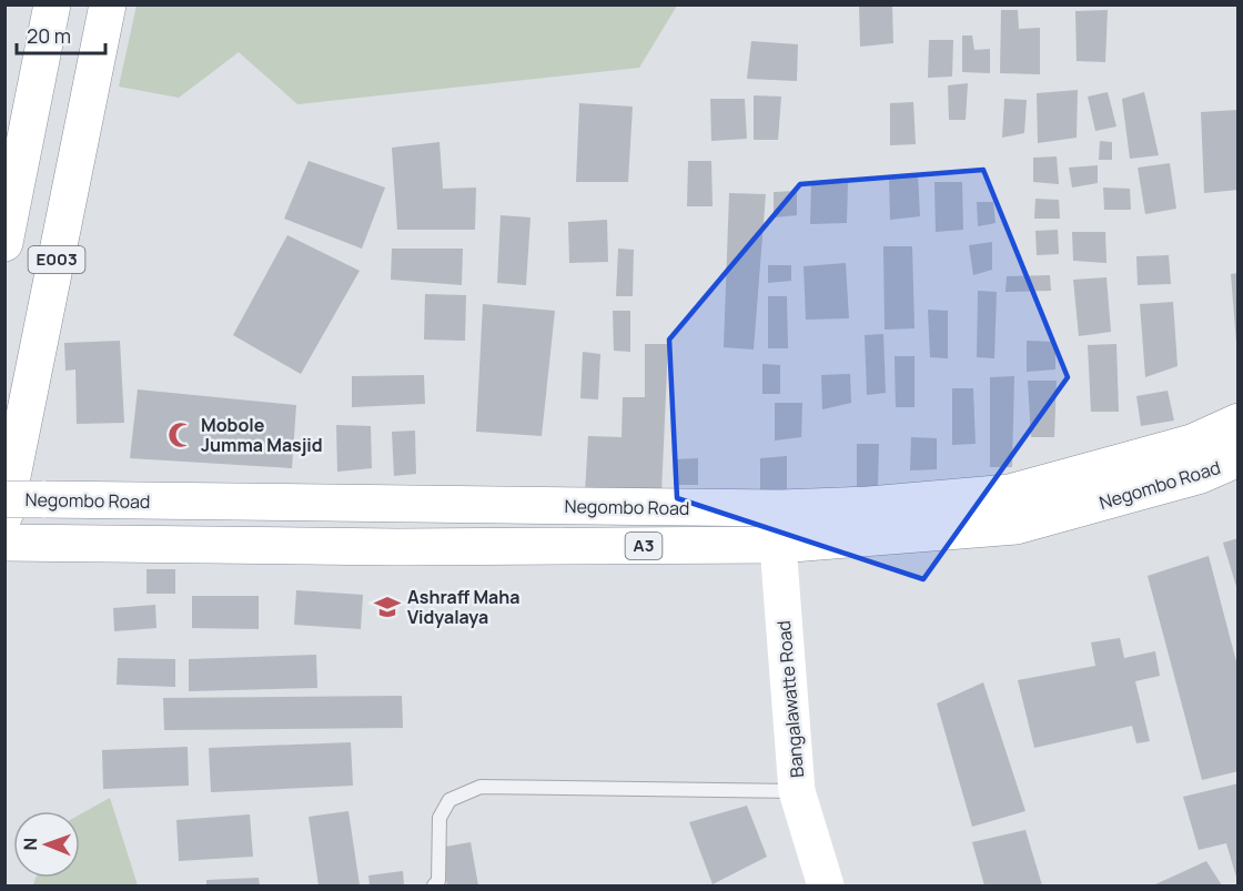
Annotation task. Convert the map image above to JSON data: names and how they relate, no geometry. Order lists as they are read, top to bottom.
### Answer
{
  "streets": {
    "main road": [
      "E003",
      "Negombo Road",
      "A3",
      "Bangalawatte Road"
    ]
  },
  "crossings": [
    ["Negombo Road", "Bangalawatte Road"]
  ],
  "places": {
    "mosque": ["Mobole Jumma Masjid"],
    "school or university": ["Ashraff Maha Vidyalaya"]
  },
  "scale_bar": "20 m",
  "north": "left"
}
